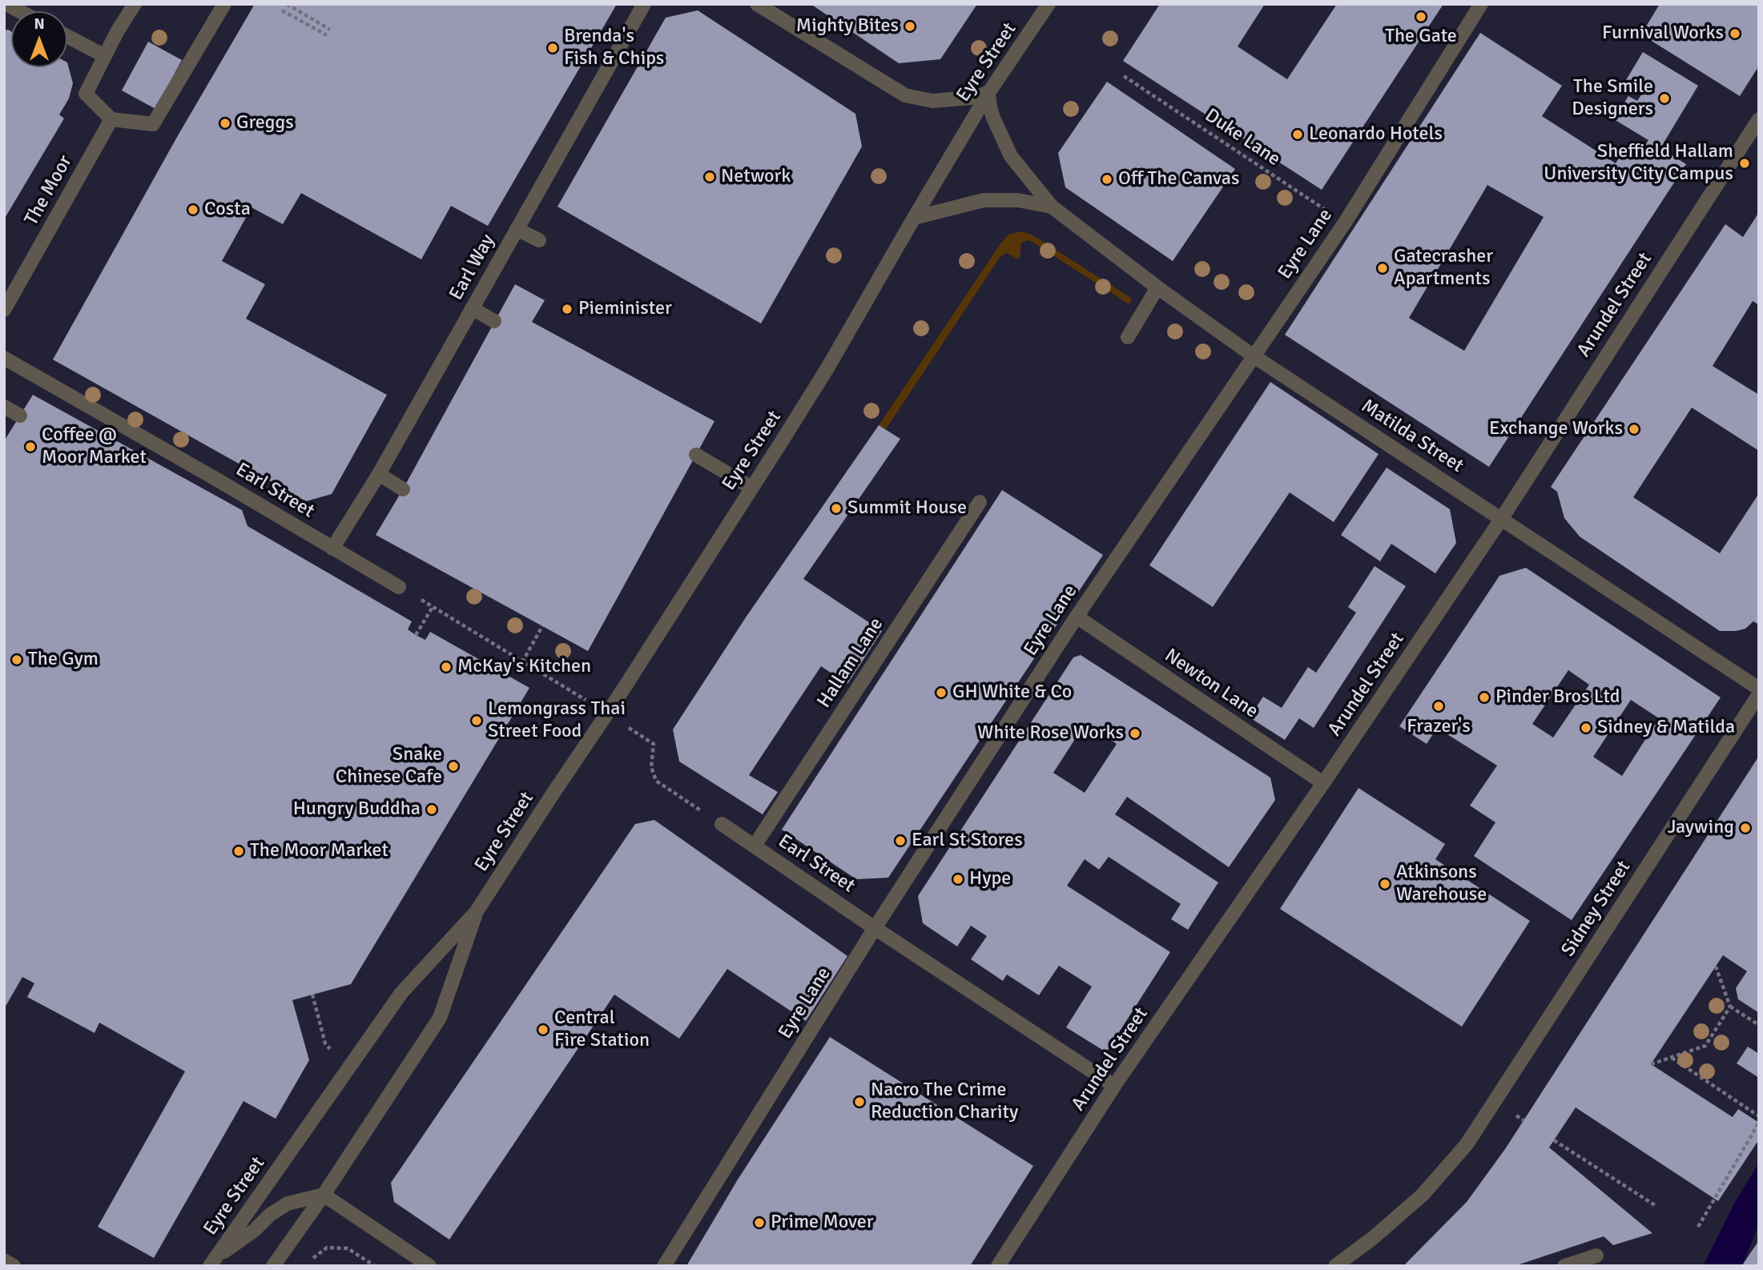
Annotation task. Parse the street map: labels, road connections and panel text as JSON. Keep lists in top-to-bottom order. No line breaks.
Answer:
{"streets":{"street":["Eyre Street","The Moor","Eyre Lane","Earl Way","Arundel Street","Matilda Street","Earl Street","Hallam Lane","Newton Lane","Sidney Street"],"path":["Duke Lane"]},"crossings":[["Eyre Street","Matilda Street"],["Duke Lane","Eyre Lane"],["Eyre Lane","Matilda Street"],["Eyre Lane","Earl Street"],["Eyre Lane","Newton Lane"],["Earl Way","Earl Street"],["Arundel Street","Matilda Street"],["Arundel Street","Earl Street"],["Arundel Street","Newton Lane"],["Earl Street","Hallam Lane"]],"places":["The Gate","Mighty Bites","Furnival Works","Brenda's Fish & Chips","The Smile Designers","Greggs","Leonardo Hotels","Sheffield Hallam University City Campus","Network","Off The Canvas","Costa","Gatecrasher Apartments","Pieminister","Exchange Works","Coffee @ Moor Market","Summit House","The Gym","McKay's Kitchen","GH White & Co","Pinder Bros Ltd","Frazer's","Lemongrass Thai Street Food","Sidney & Matilda","White Rose Works","Snake Chinese Cafe","Hungry Buddha","Jaywing","Earl St Stores","The Moor Market","Hype","Atkinsons Warehouse","Central Fire Station","Nacro The Crime Reduction Charity","Prime Mover"],"north":"top"}
